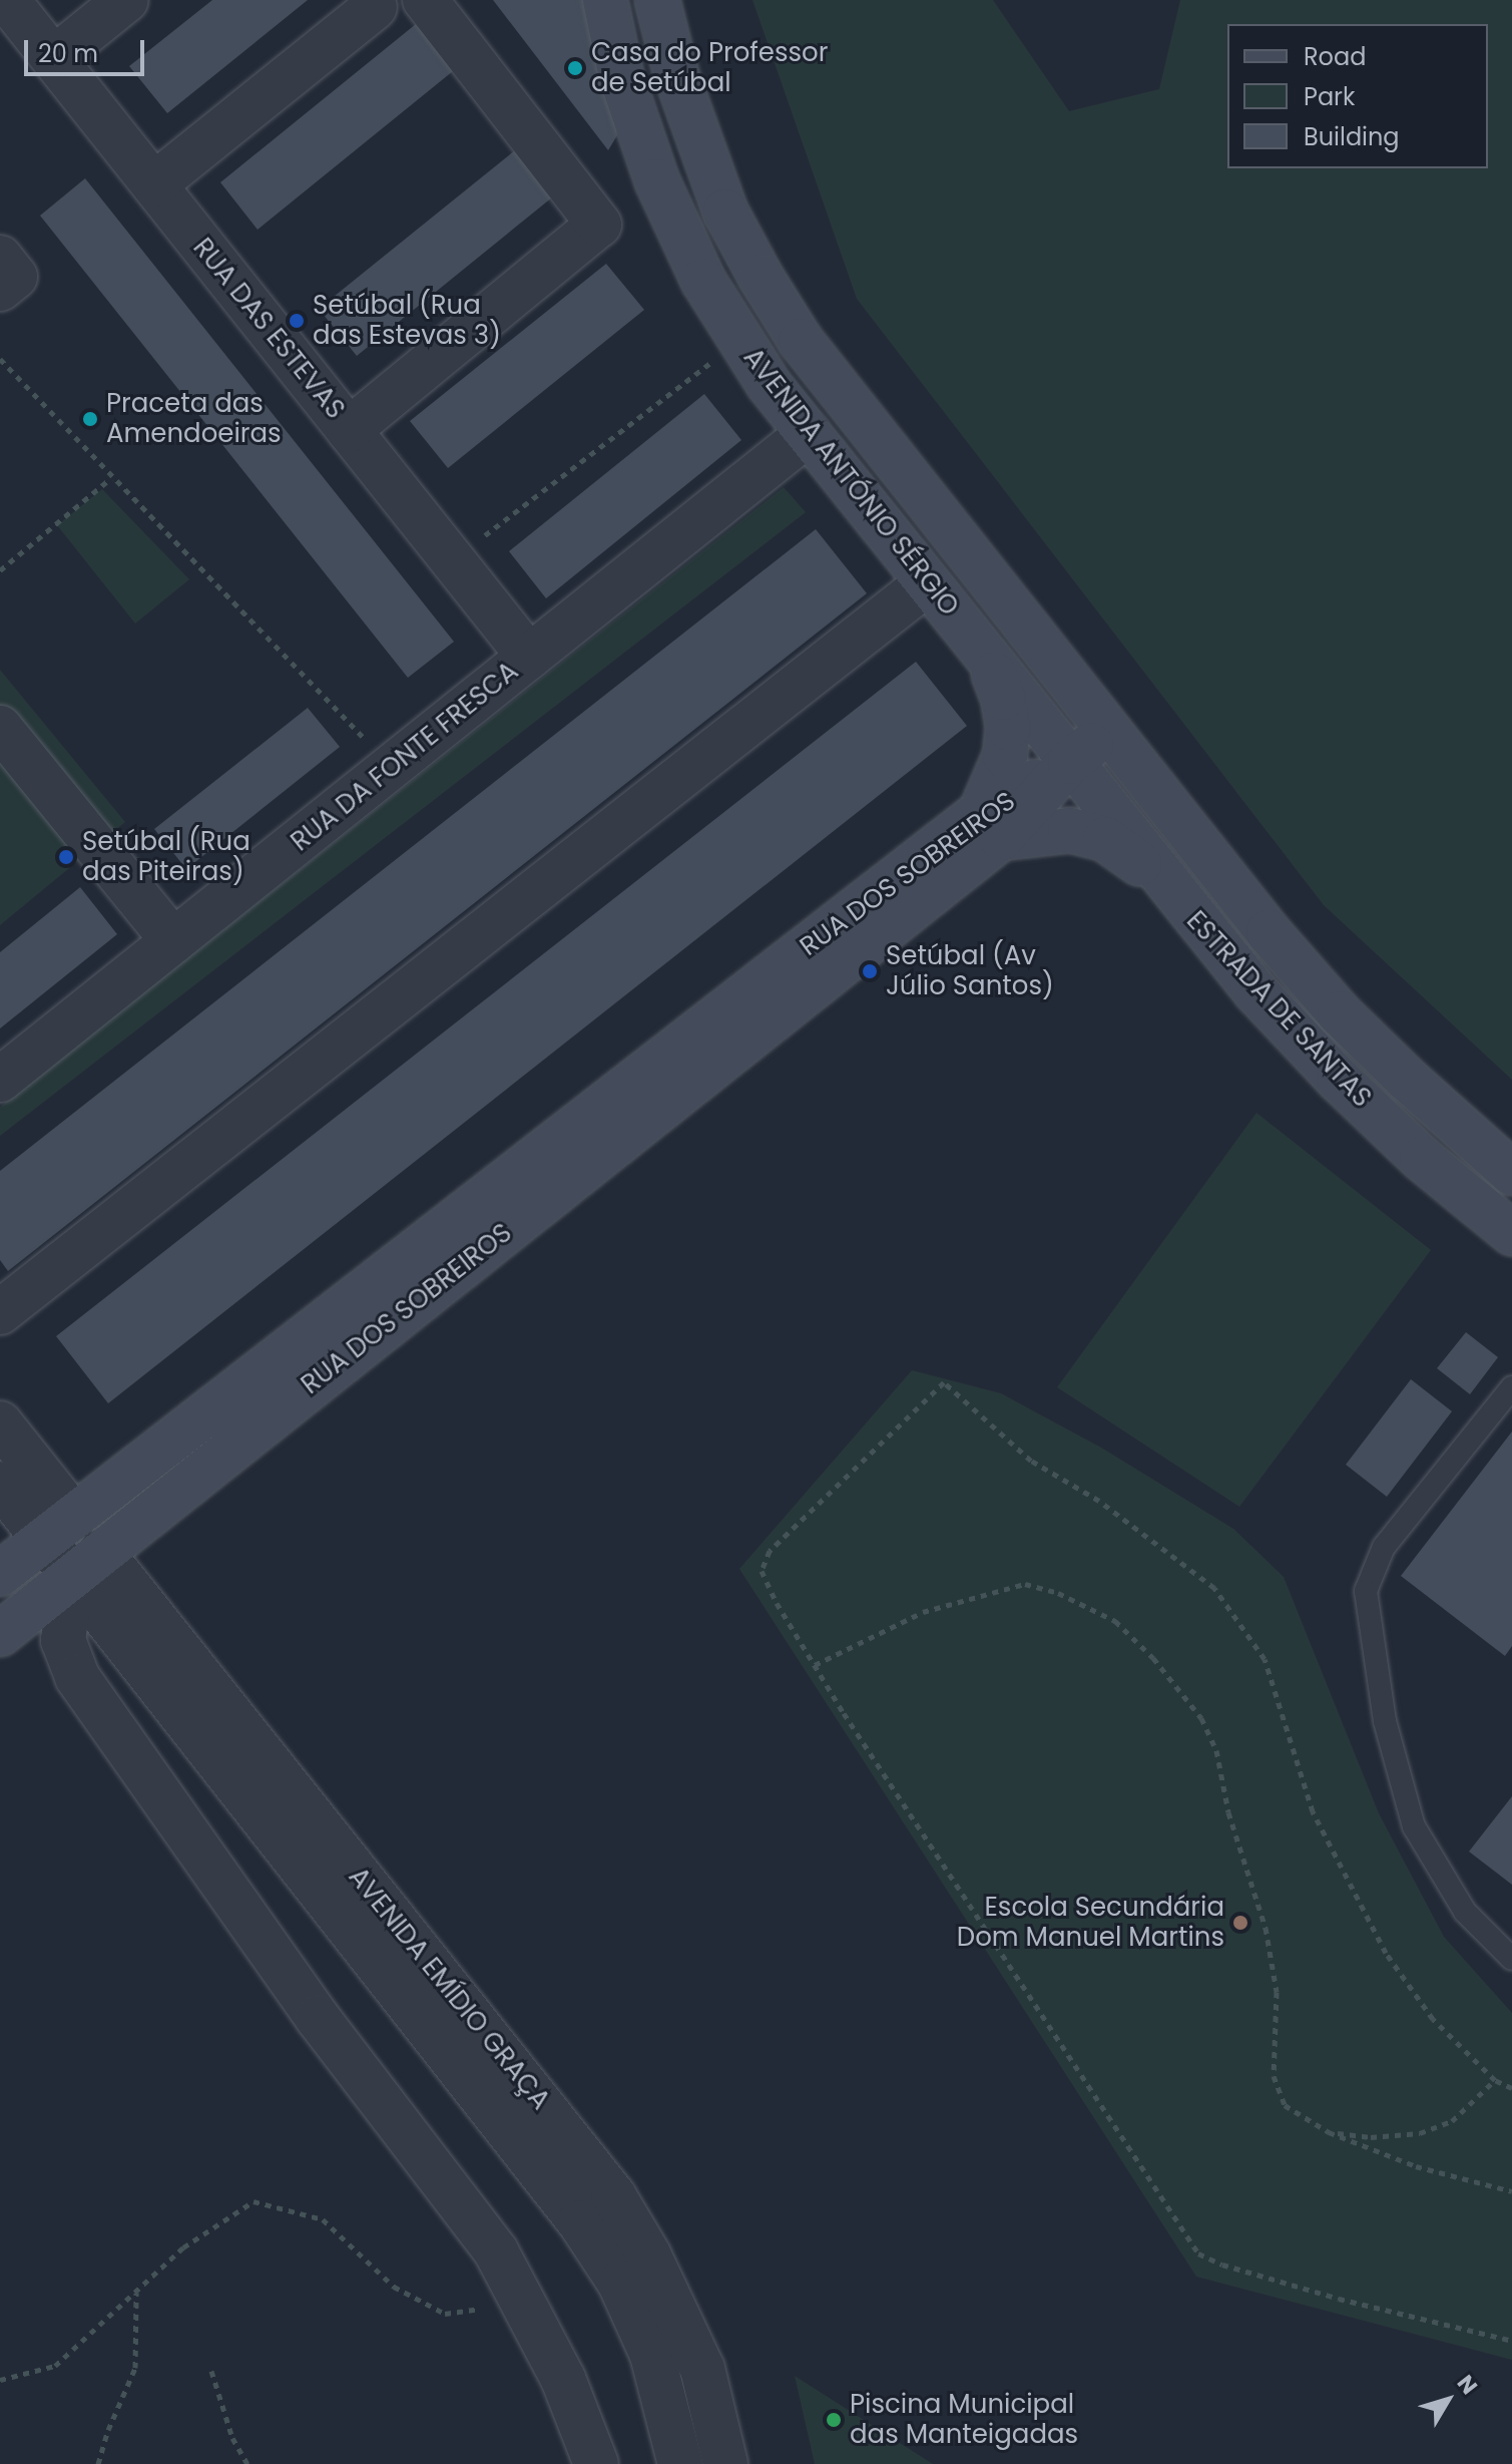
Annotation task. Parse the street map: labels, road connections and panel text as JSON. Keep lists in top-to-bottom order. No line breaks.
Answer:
{"streets":{"main road":["AVENIDA ANTÓNIO SÉRGIO","RUA DOS SOBREIROS","ESTRADA DE SANTAS"],"street":["RUA DAS ESTEVAS","RUA DA FONTE FRESCA","AVENIDA EMÍDIO GRAÇA"]},"crossings":[["RUA DAS ESTEVAS","RUA DA FONTE FRESCA"],["AVENIDA ANTÓNIO SÉRGIO","RUA DA FONTE FRESCA"],["AVENIDA ANTÓNIO SÉRGIO","RUA DOS SOBREIROS"],["AVENIDA ANTÓNIO SÉRGIO","ESTRADA DE SANTAS"],["RUA DOS SOBREIROS","ESTRADA DE SANTAS"],["RUA DOS SOBREIROS","AVENIDA EMÍDIO GRAÇA"]],"places":["Casa do Professor de Setúbal","Setúbal (Rua das Estevas 3)","Praceta das Amendoeiras","Setúbal (Rua das Piteiras)","Setúbal (Av Júlio Santos)","Escola Secundária Dom Manuel Martins","Piscina Municipal das Manteigadas"],"legend":["Road","Park","Building"],"scale_bar":"20 m","north":"top right"}
